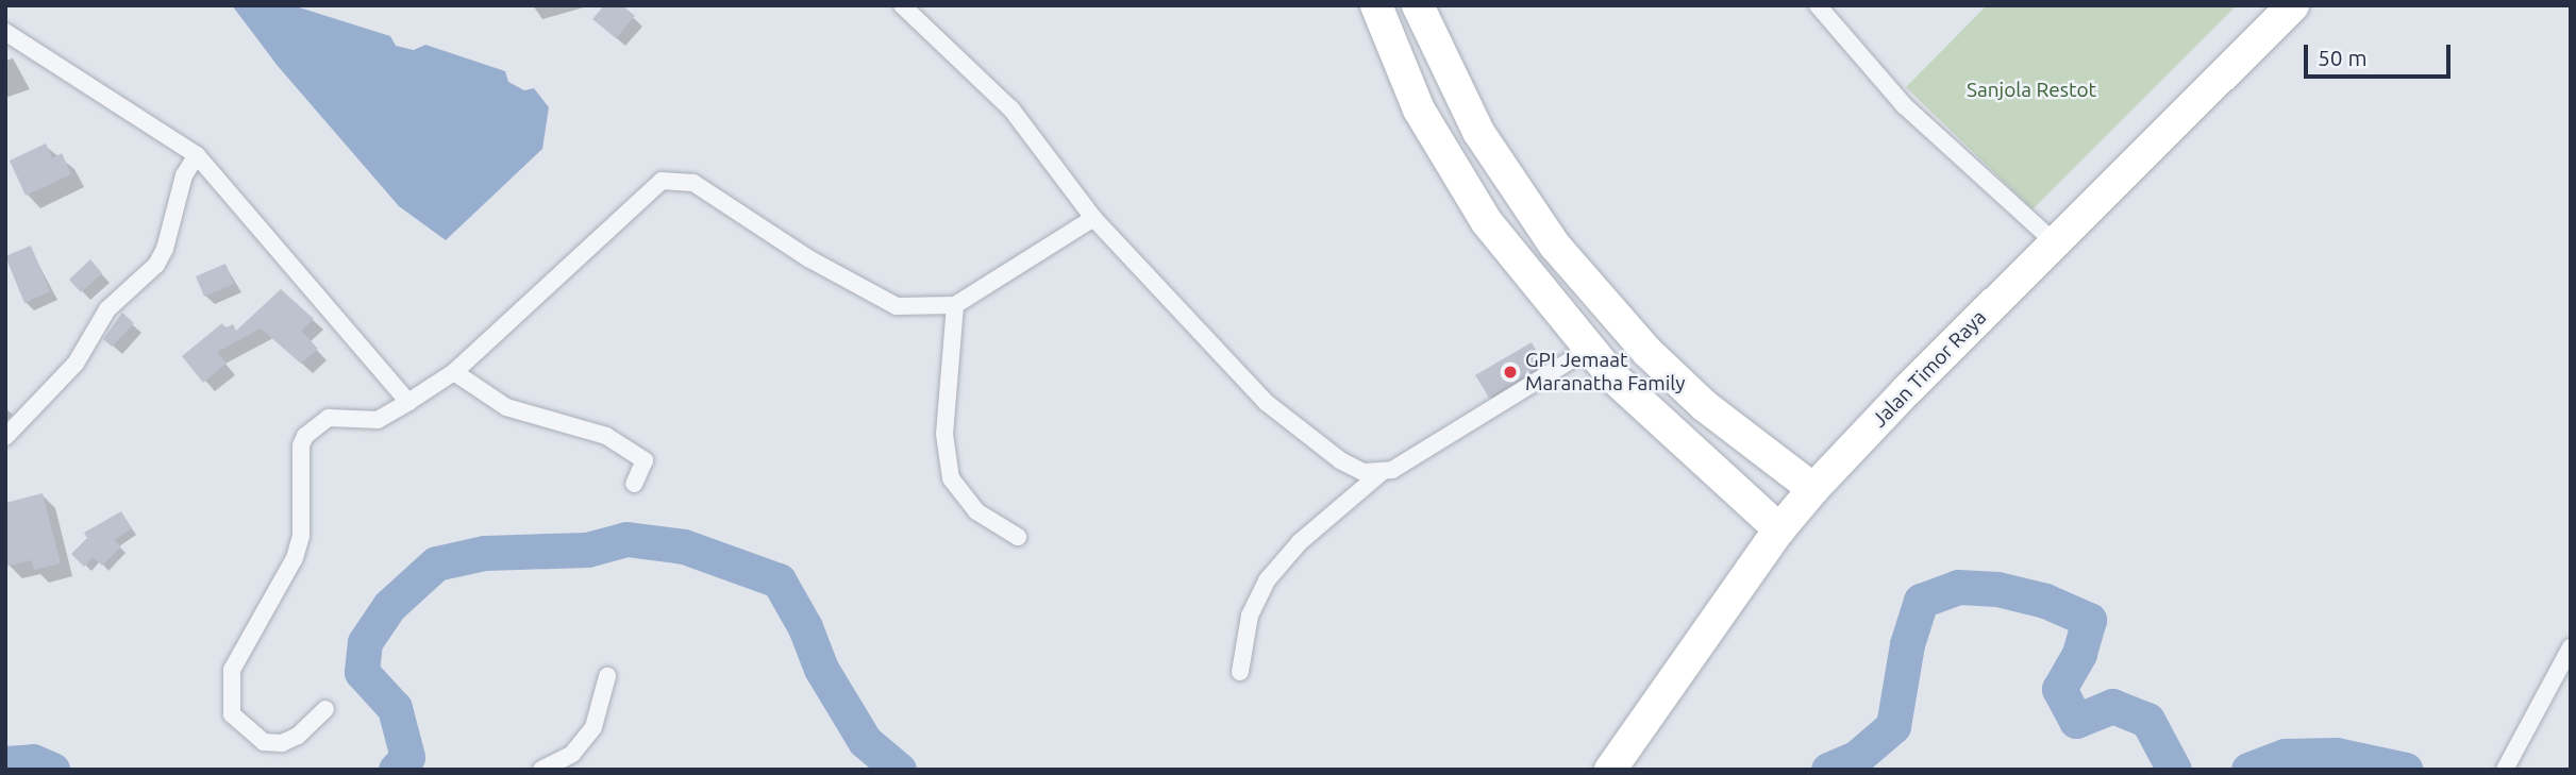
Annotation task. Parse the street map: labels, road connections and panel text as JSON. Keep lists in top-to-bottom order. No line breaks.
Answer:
{"streets":{"highway":["Jalan Timor Raya"]},"parks":["Sanjola Restot"],"places":["GPI Jemaat Maranatha Family"],"scale_bar":"50 m"}
